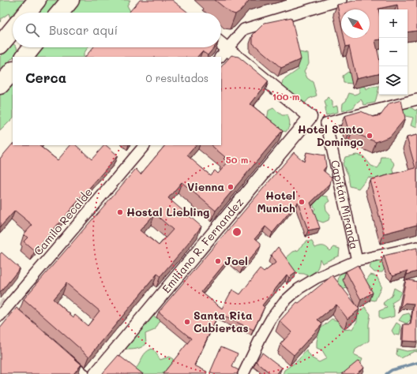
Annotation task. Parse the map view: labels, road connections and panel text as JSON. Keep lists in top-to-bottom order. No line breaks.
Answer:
{"streets":{"street":["Capitán Miranda","Camilo Recalde","Emiliano R. Fernandez"]},"places":["Hotel Santo Domingo","Vienna","Hotel Munich","Hostal Liebling","Joel","Santa Rita Cubiertas"],"north":"bottom right","page":{"map_buttons":["+","−"],"search":"Buscar aquí","heading":["Cerca","0 resultados"]},"rings":["100 m","50 m"]}
